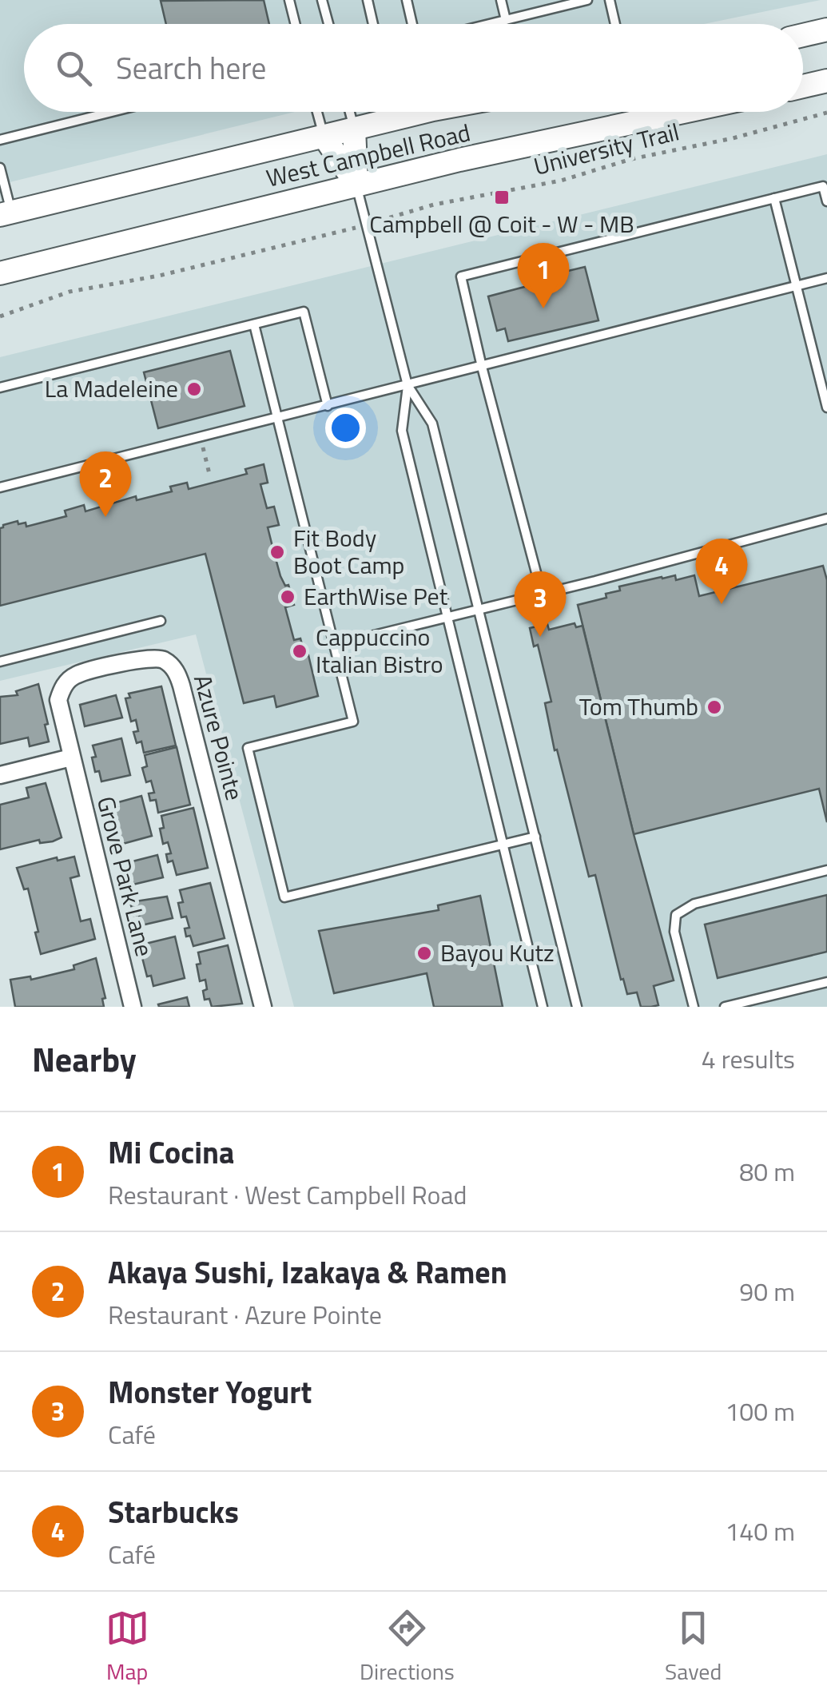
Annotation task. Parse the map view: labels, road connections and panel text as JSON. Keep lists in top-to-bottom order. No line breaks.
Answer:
{"streets":{"main road":["West Campbell Road"],"street":["Azure Pointe","Grove Park Lane"],"path":["University Trail"]},"crossings":[["Azure Pointe","Grove Park Lane"]],"places":{"transit":["Campbell @ Coit - W - MB"],"other":["La Madeleine","Fit Body Boot Camp","EarthWise Pet","Cappuccino Italian Bistro","Tom Thumb","Bayou Kutz"]},"page":{"search":"Search here","pins":["1","2","4","3"],"heading":["Nearby","4 results"],"list":[{"mark":"1","name":"Mi Cocina","note":"Restaurant · West Campbell Road","value":"80 m"},{"mark":"2","name":"Akaya Sushi, Izakaya & Ramen","note":"Restaurant · Azure Pointe","value":"90 m"},{"mark":"3","name":"Monster Yogurt","note":"Café","value":"100 m"},{"mark":"4","name":"Starbucks","note":"Café","value":"140 m"}],"nav":["Map","Directions","Saved"]}}
